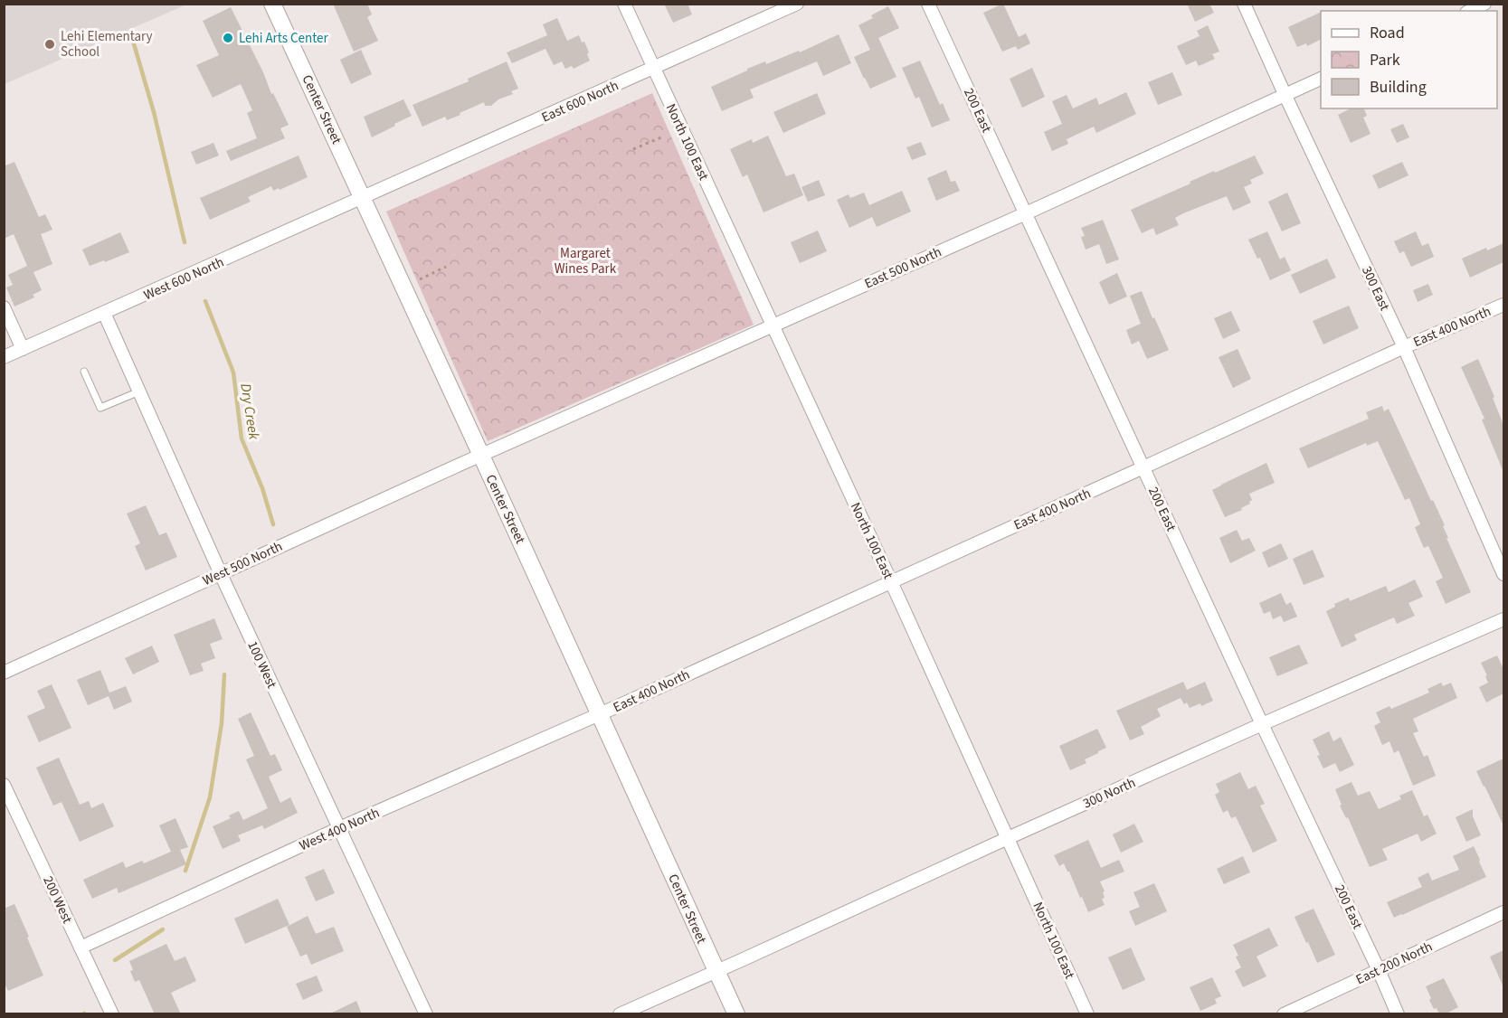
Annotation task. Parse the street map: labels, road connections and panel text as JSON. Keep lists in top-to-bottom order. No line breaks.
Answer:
{"streets":{"street":["East 600 North","Center Street","200 East","North 100 East","East 500 North","West 600 North","300 East","East 400 North","West 500 North","100 West","300 North","West 400 North","200 West","East 200 North"]},"crossings":[["East 600 North","Center Street"],["East 600 North","North 100 East"],["East 600 North","West 600 North"],["Center Street","East 500 North"],["Center Street","West 600 North"],["Center Street","East 400 North"],["Center Street","West 500 North"],["Center Street","300 North"],["Center Street","West 400 North"],["200 East","East 500 North"],["200 East","East 400 North"],["200 East","300 North"],["200 East","East 200 North"],["North 100 East","East 500 North"],["North 100 East","East 400 North"],["North 100 East","300 North"],["East 500 North","300 East"],["East 500 North","West 500 North"],["West 600 North","100 West"],["300 East","East 400 North"],["East 400 North","West 400 North"],["West 500 North","100 West"],["100 West","West 400 North"],["West 400 North","200 West"]],"water":["Dry Creek"],"parks":["Margaret Wines Park"],"places":["Lehi Arts Center","Lehi Elementary School"],"legend":["Road","Park","Building"]}
